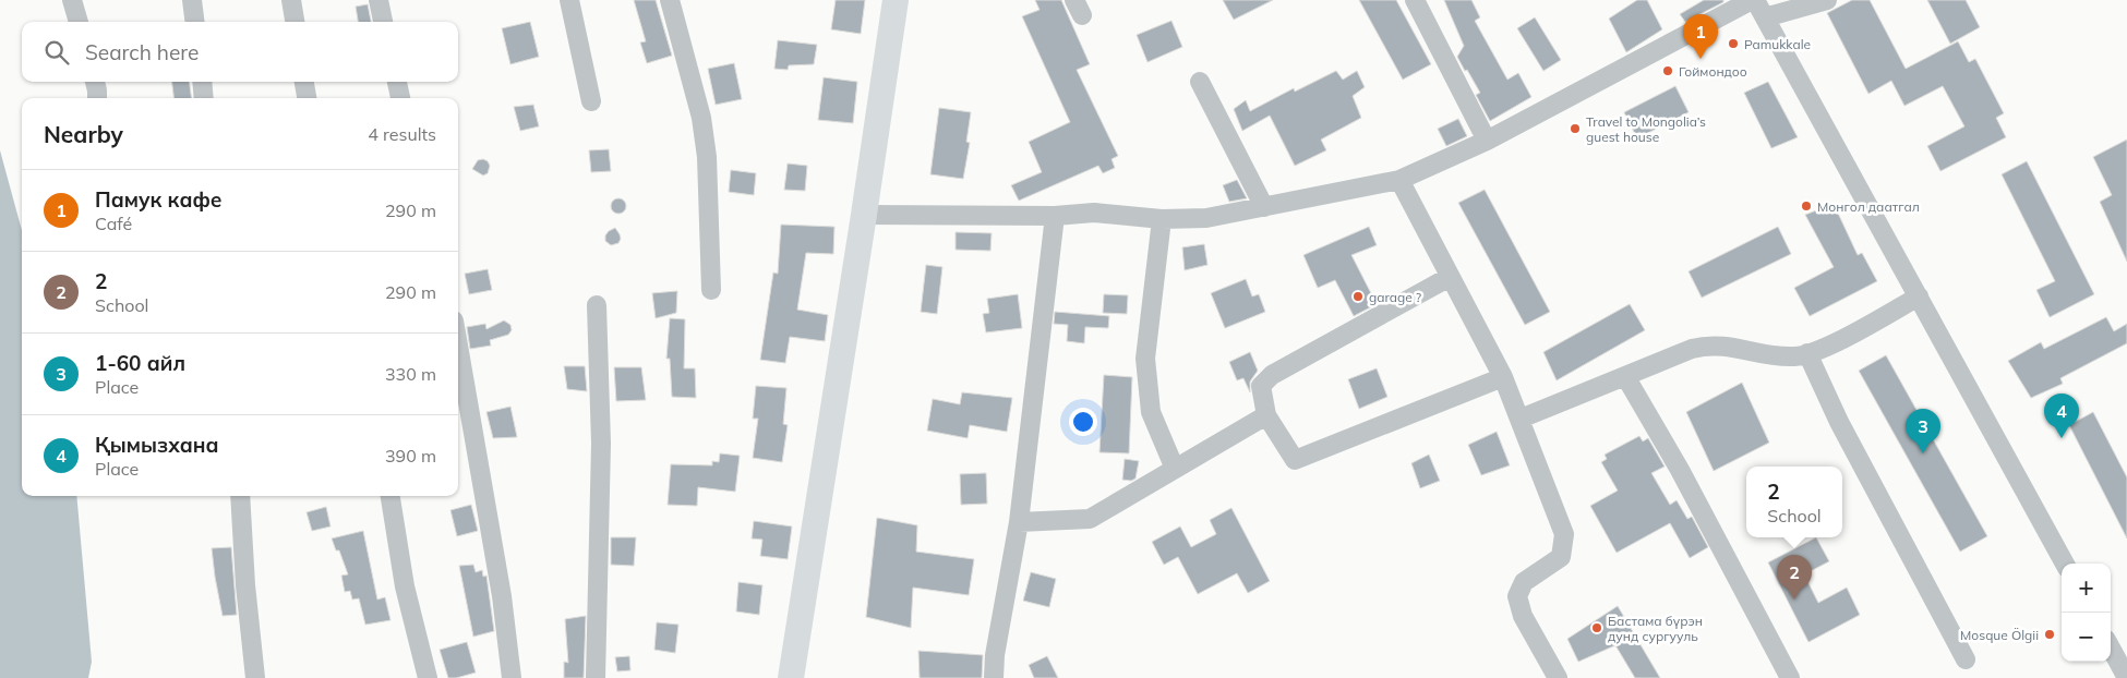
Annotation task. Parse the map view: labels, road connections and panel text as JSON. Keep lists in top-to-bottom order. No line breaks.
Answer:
{"places":["Pamukkale","Гоймондоо","Travel to Mongolia’s guest house","Монгол даатгал","garage ?","Бастама бүрэн дунд сургууль","Mosque Ölgii"],"page":{"pins":["1","4","3","2"],"search":"Search here","heading":["Nearby","4 results"],"list":[{"mark":"1","name":"Памук кафе","note":"Café","value":"290 m"},{"mark":"2","name":"2","note":"School","value":"290 m"},{"mark":"3","name":"1-60 айл","note":"Place","value":"330 m"},{"mark":"4","name":"Қымызхана","note":"Place","value":"390 m"}],"popup":["2","School"],"map_buttons":["+","−"]}}
